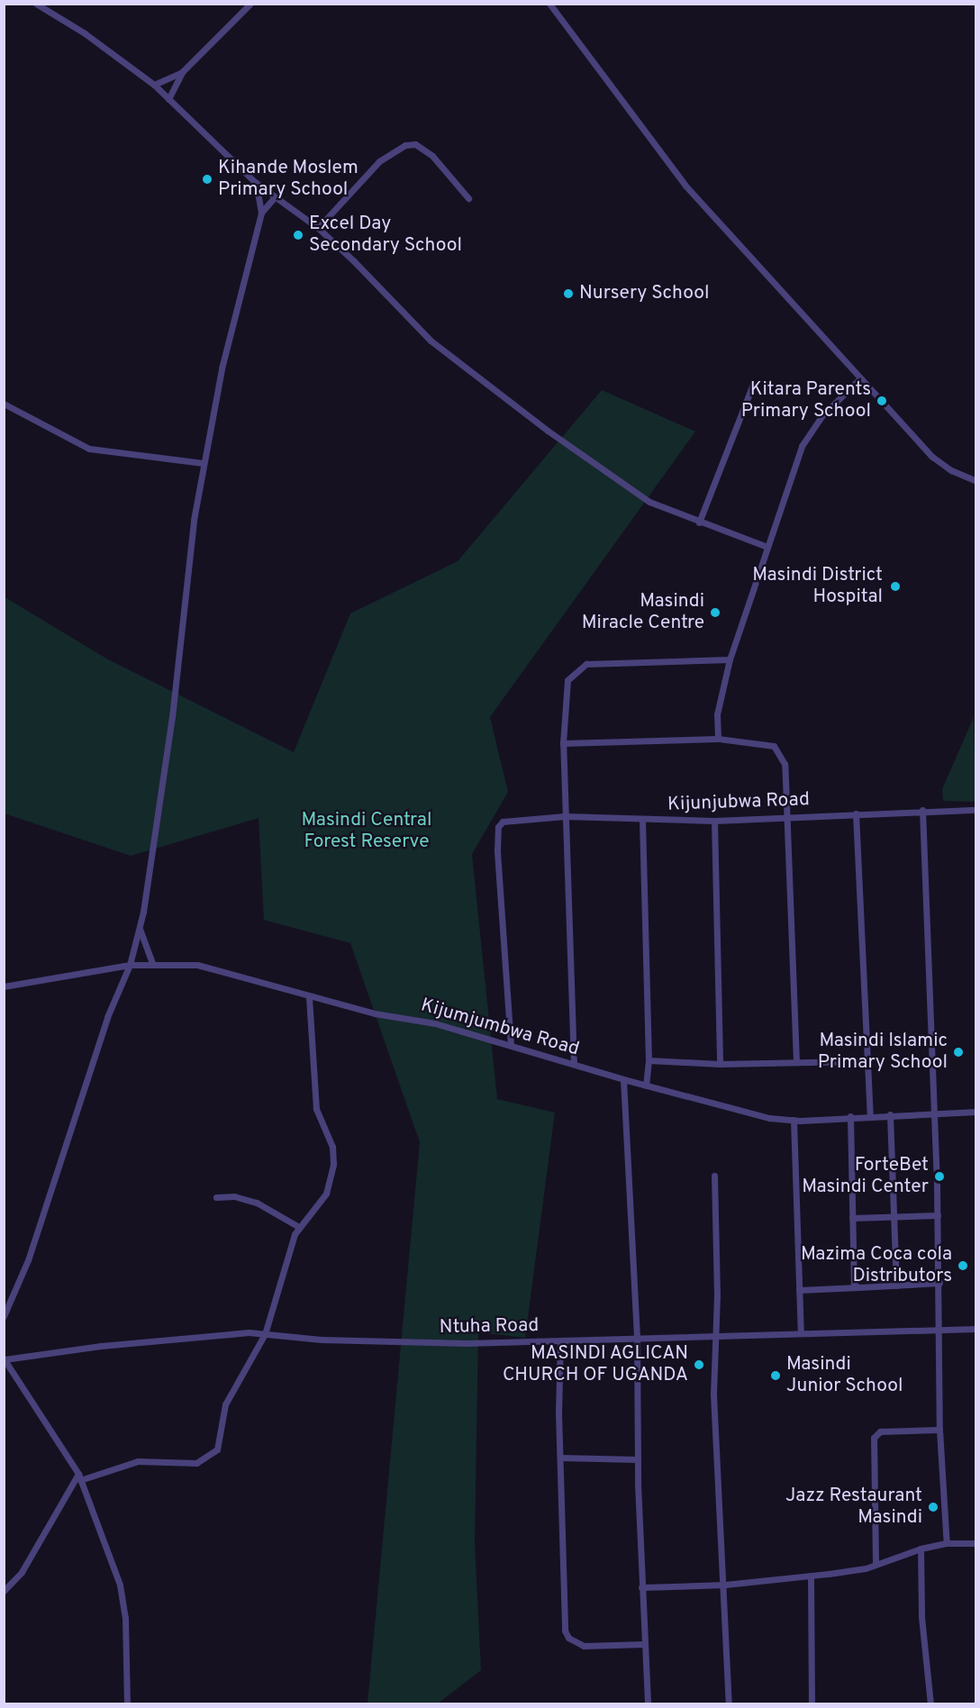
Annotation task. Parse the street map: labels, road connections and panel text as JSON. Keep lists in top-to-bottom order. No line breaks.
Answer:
{"streets":{"street":["Kijunjubwa Road","Kijumjumbwa Road","Ntuha Road"]},"crossings":[["Kijunjubwa Road","Kijumjumbwa Road"]],"parks":["Masindi Central Forest Reserve"],"places":["Kihande Moslem Primary School","Excel Day Secondary School","Nursery School","Kitara Parents Primary School","Masindi District Hospital","Masindi Miracle Centre","Masindi Islamic Primary School","ForteBet Masindi Center","Mazima Coca cola Distributors","MASINDI AGLICAN CHURCH OF UGANDA","Masindi Junior School","Jazz Restaurant Masindi"]}
